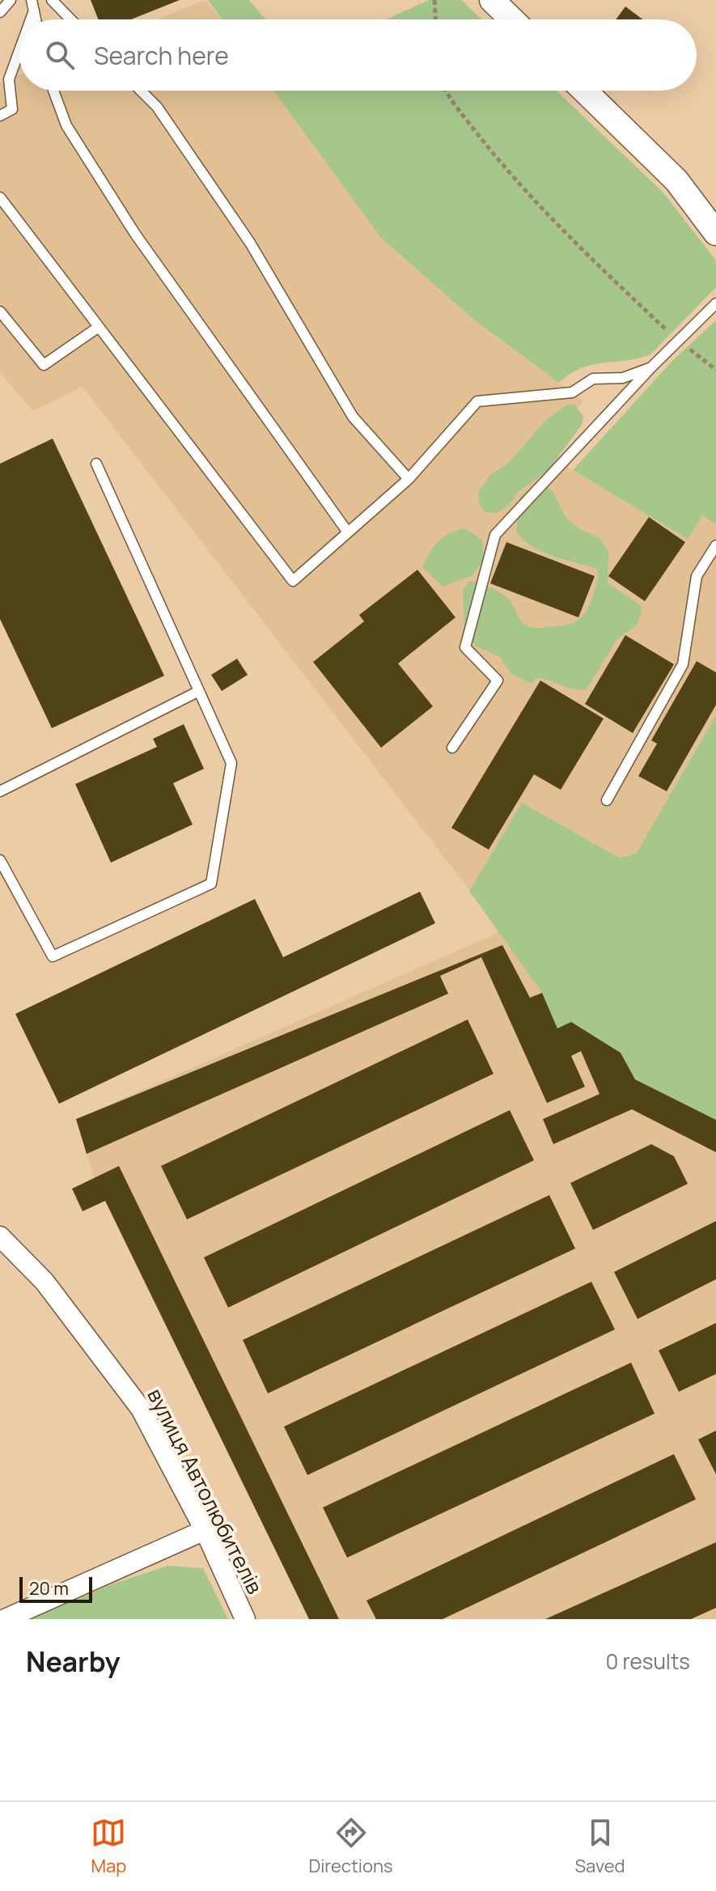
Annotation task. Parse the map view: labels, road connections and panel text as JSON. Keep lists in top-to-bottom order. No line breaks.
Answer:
{"streets":{"street":["вулиця Автолюбителів"]},"scale_bar":"20 m","page":{"search":"Search here","scale":"20 m","heading":["Nearby","0 results"],"nav":["Map","Directions","Saved"]}}
